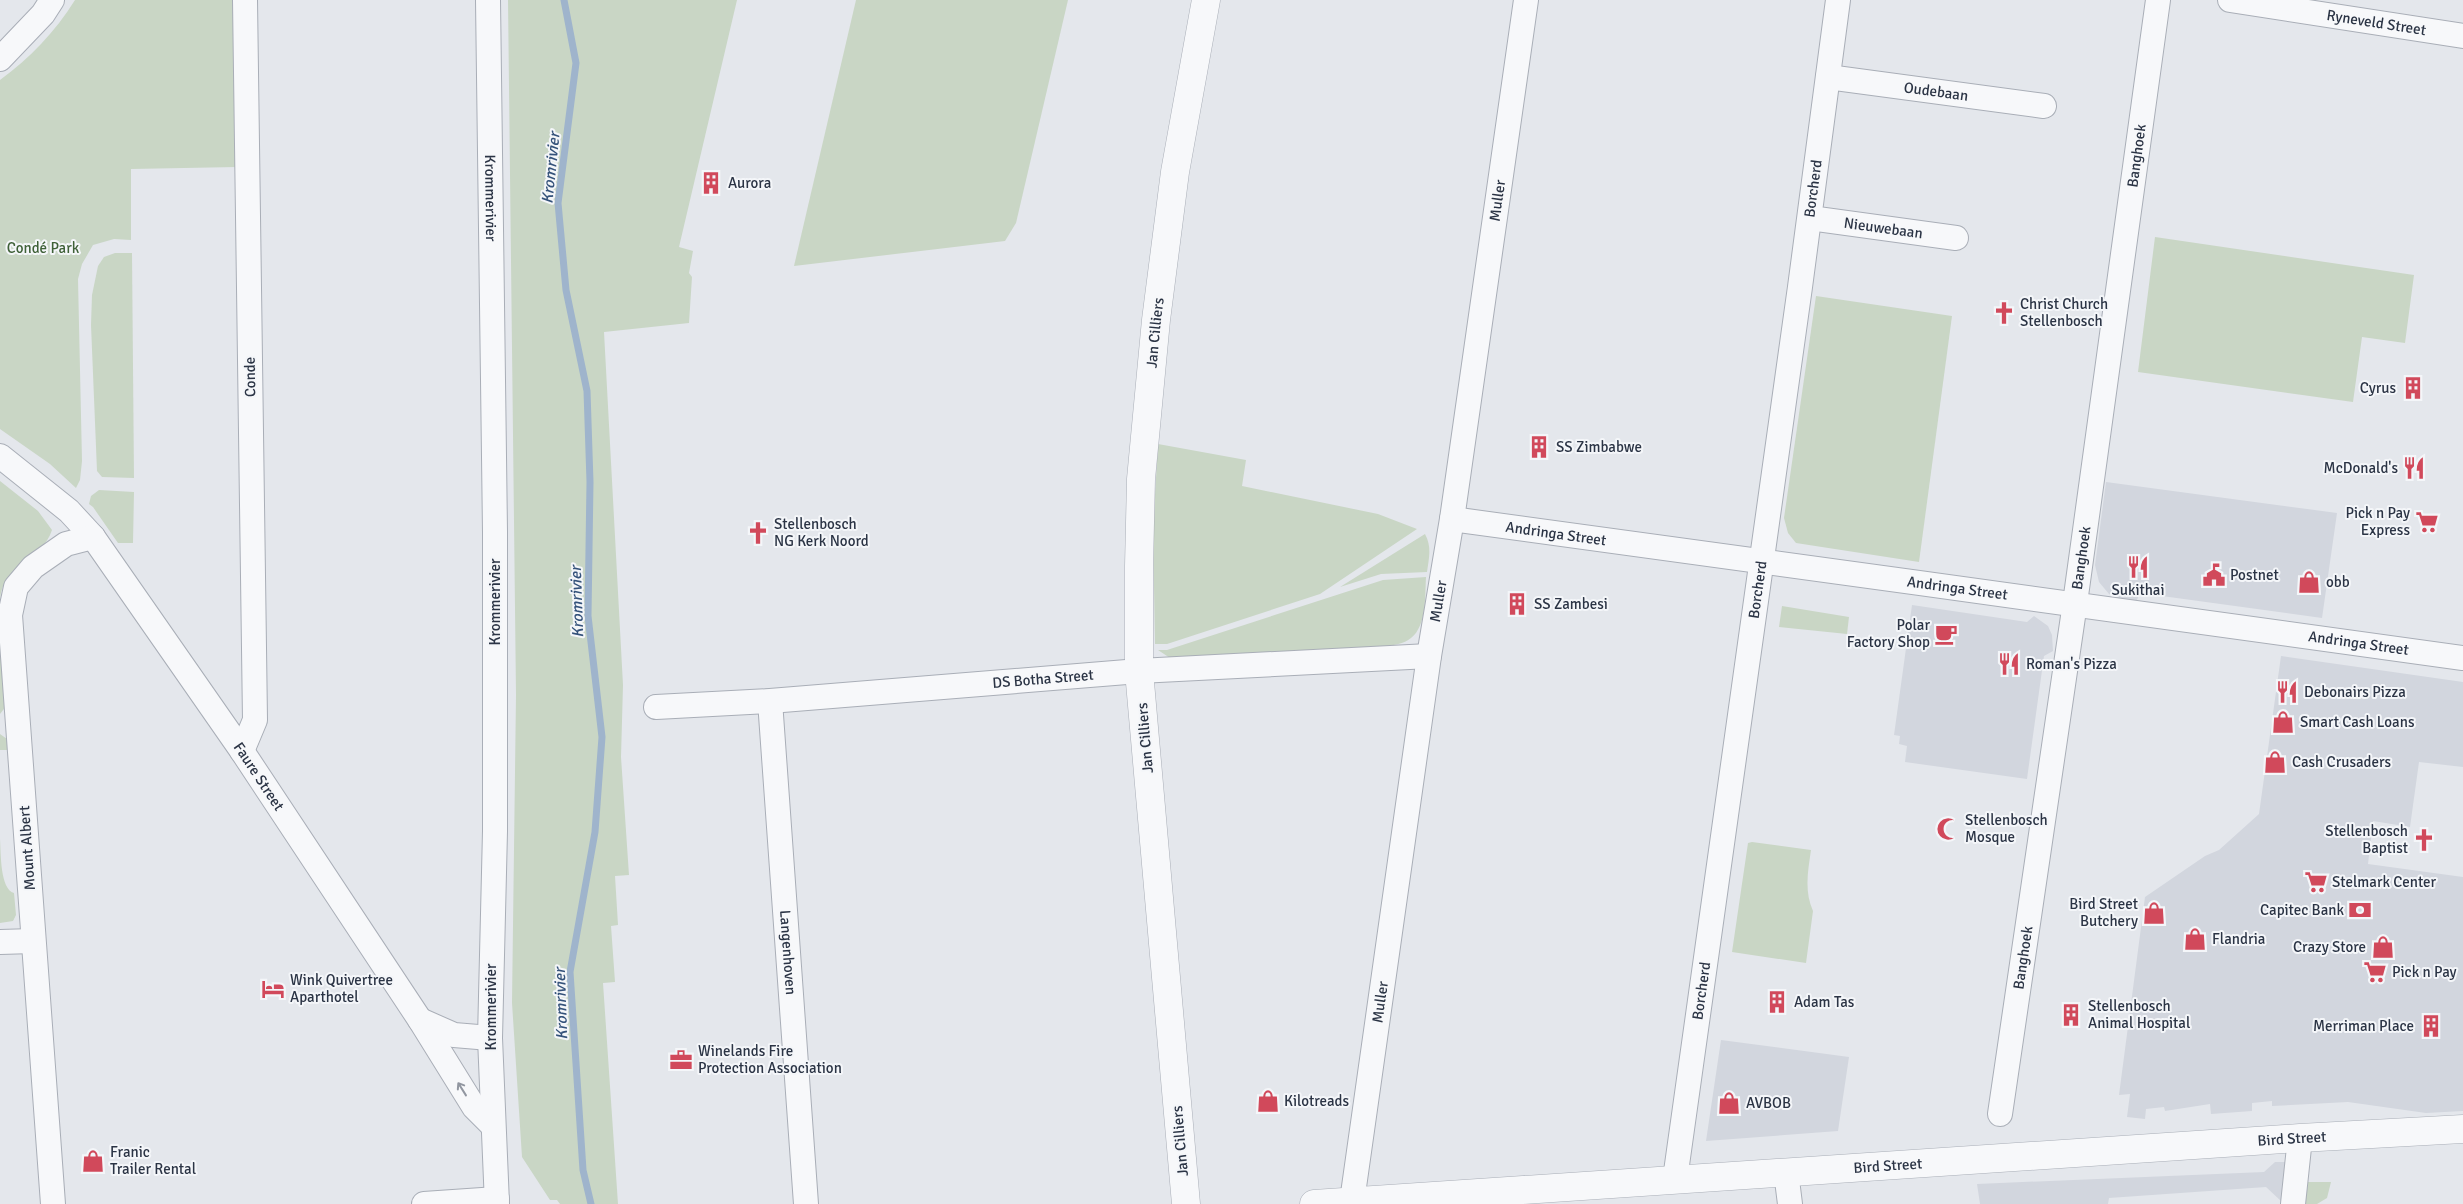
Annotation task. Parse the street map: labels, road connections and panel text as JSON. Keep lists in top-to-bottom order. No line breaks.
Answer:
{"streets":{"street":["Ryneveld Street","Oudebaan","Banghoek","Borcherd","Krommerivier","Muller","Nieuwebaan","Jan Cilliers","Conde","Andringa Street","DS Botha Street","Faure Street","Mount Albert","Langenhoven","Bird Street"]},"crossings":[["Oudebaan","Borcherd"],["Banghoek","Andringa Street"],["Borcherd","Nieuwebaan"],["Borcherd","Andringa Street"],["Borcherd","Bird Street"],["Krommerivier","Faure Street"],["Muller","Andringa Street"],["Muller","DS Botha Street"],["Muller","Bird Street"],["Jan Cilliers","DS Botha Street"],["Conde","Faure Street"],["DS Botha Street","Langenhoven"],["Faure Street","Mount Albert"]],"water":["Kromrivier"],"parks":["Condé Park"],"places":{"building":["Aurora","Cyrus","SS Zimbabwe","SS Zambesi","Adam Tas","Stellenbosch Animal Hospital","Merriman Place"],"church":["Christ Church Stellenbosch","Stellenbosch NG Kerk Noord","Stellenbosch Baptist"],"restaurant":["McDonald's","Sukithai","Roman's Pizza","Debonairs Pizza"],"supermarket":["Pick n Pay Express","Stelmark Center","Pick n Pay"],"public building":["Postnet"],"shop":["obb","Smart Cash Loans","Cash Crusaders","Bird Street Butchery","Flandria","Crazy Store","Kilotreads","AVBOB","Franic Trailer Rental"],"cafe":["Polar Factory Shop"],"mosque":["Stellenbosch Mosque"],"bank":["Capitec Bank"],"hotel":["Wink Quivertree Aparthotel"],"office":["Winelands Fire Protection Association"]}}
